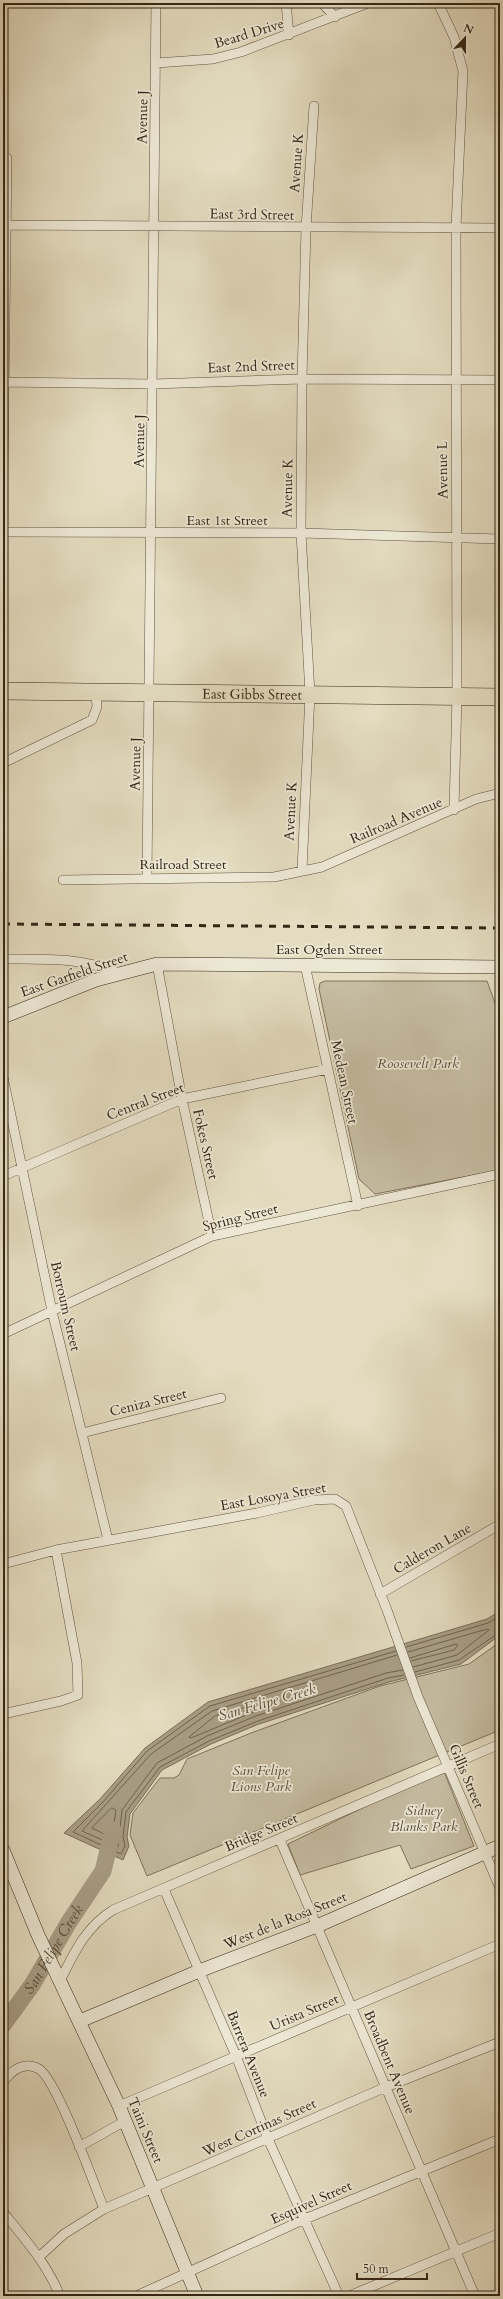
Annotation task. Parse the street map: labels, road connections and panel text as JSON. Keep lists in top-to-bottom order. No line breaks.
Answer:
{"streets":{"highway":["East Gibbs Street"],"street":["Beard Drive","Avenue J","Avenue K","East 3rd Street","East 2nd Street","Avenue L","East 1st Street","Railroad Avenue","Railroad Street","East Ogden Street","East Garfield Street","Medean Street","Central Street","Fokes Street","Spring Street","Borroum Street","Ceniza Street","East Losoya Street","Calderon Lane","Gillis Street","Bridge Street","West de la Rosa Street","Urista Street","Barrera Avenue","Broadbent Avenue","West Cortinas Street","Taini Street","Esquivel Street"]},"crossings":[["Beard Drive","Avenue J"],["Avenue J","East 3rd Street"],["Avenue J","East 2nd Street"],["Avenue J","East 1st Street"],["Avenue J","East Gibbs Street"],["Avenue J","Railroad Street"],["Avenue K","East 3rd Street"],["Avenue K","East 2nd Street"],["Avenue K","East 1st Street"],["Avenue K","East Gibbs Street"],["Avenue K","Railroad Avenue"],["Avenue K","Railroad Street"],["East 3rd Street","Avenue L"],["East 2nd Street","Avenue L"],["Avenue L","East 1st Street"],["Avenue L","East Gibbs Street"],["Avenue L","Railroad Avenue"],["Railroad Avenue","Railroad Street"],["East Ogden Street","East Garfield Street"],["East Ogden Street","Medean Street"],["East Ogden Street","Fokes Street"],["East Garfield Street","Fokes Street"],["Medean Street","Central Street"],["Medean Street","Spring Street"],["Central Street","Fokes Street"],["Central Street","Borroum Street"],["Fokes Street","Spring Street"],["Spring Street","Borroum Street"],["Borroum Street","Ceniza Street"],["Borroum Street","East Losoya Street"],["East Losoya Street","Calderon Lane"],["East Losoya Street","Gillis Street"],["Gillis Street","Bridge Street"],["Gillis Street","West de la Rosa Street"],["Bridge Street","Barrera Avenue"],["Bridge Street","Broadbent Avenue"],["Bridge Street","Taini Street"],["West de la Rosa Street","Barrera Avenue"],["West de la Rosa Street","Broadbent Avenue"],["West de la Rosa Street","Taini Street"],["Urista Street","Barrera Avenue"],["Urista Street","Broadbent Avenue"],["Urista Street","Taini Street"],["Barrera Avenue","West Cortinas Street"],["Barrera Avenue","Esquivel Street"],["Broadbent Avenue","West Cortinas Street"],["Broadbent Avenue","Esquivel Street"],["West Cortinas Street","Taini Street"],["Taini Street","Esquivel Street"]],"water":["San Felipe Creek"],"parks":["Roosevelt Park","San Felipe Lions Park","Sidney Blanks Park"],"scale_bar":"50 m","north":"top"}
